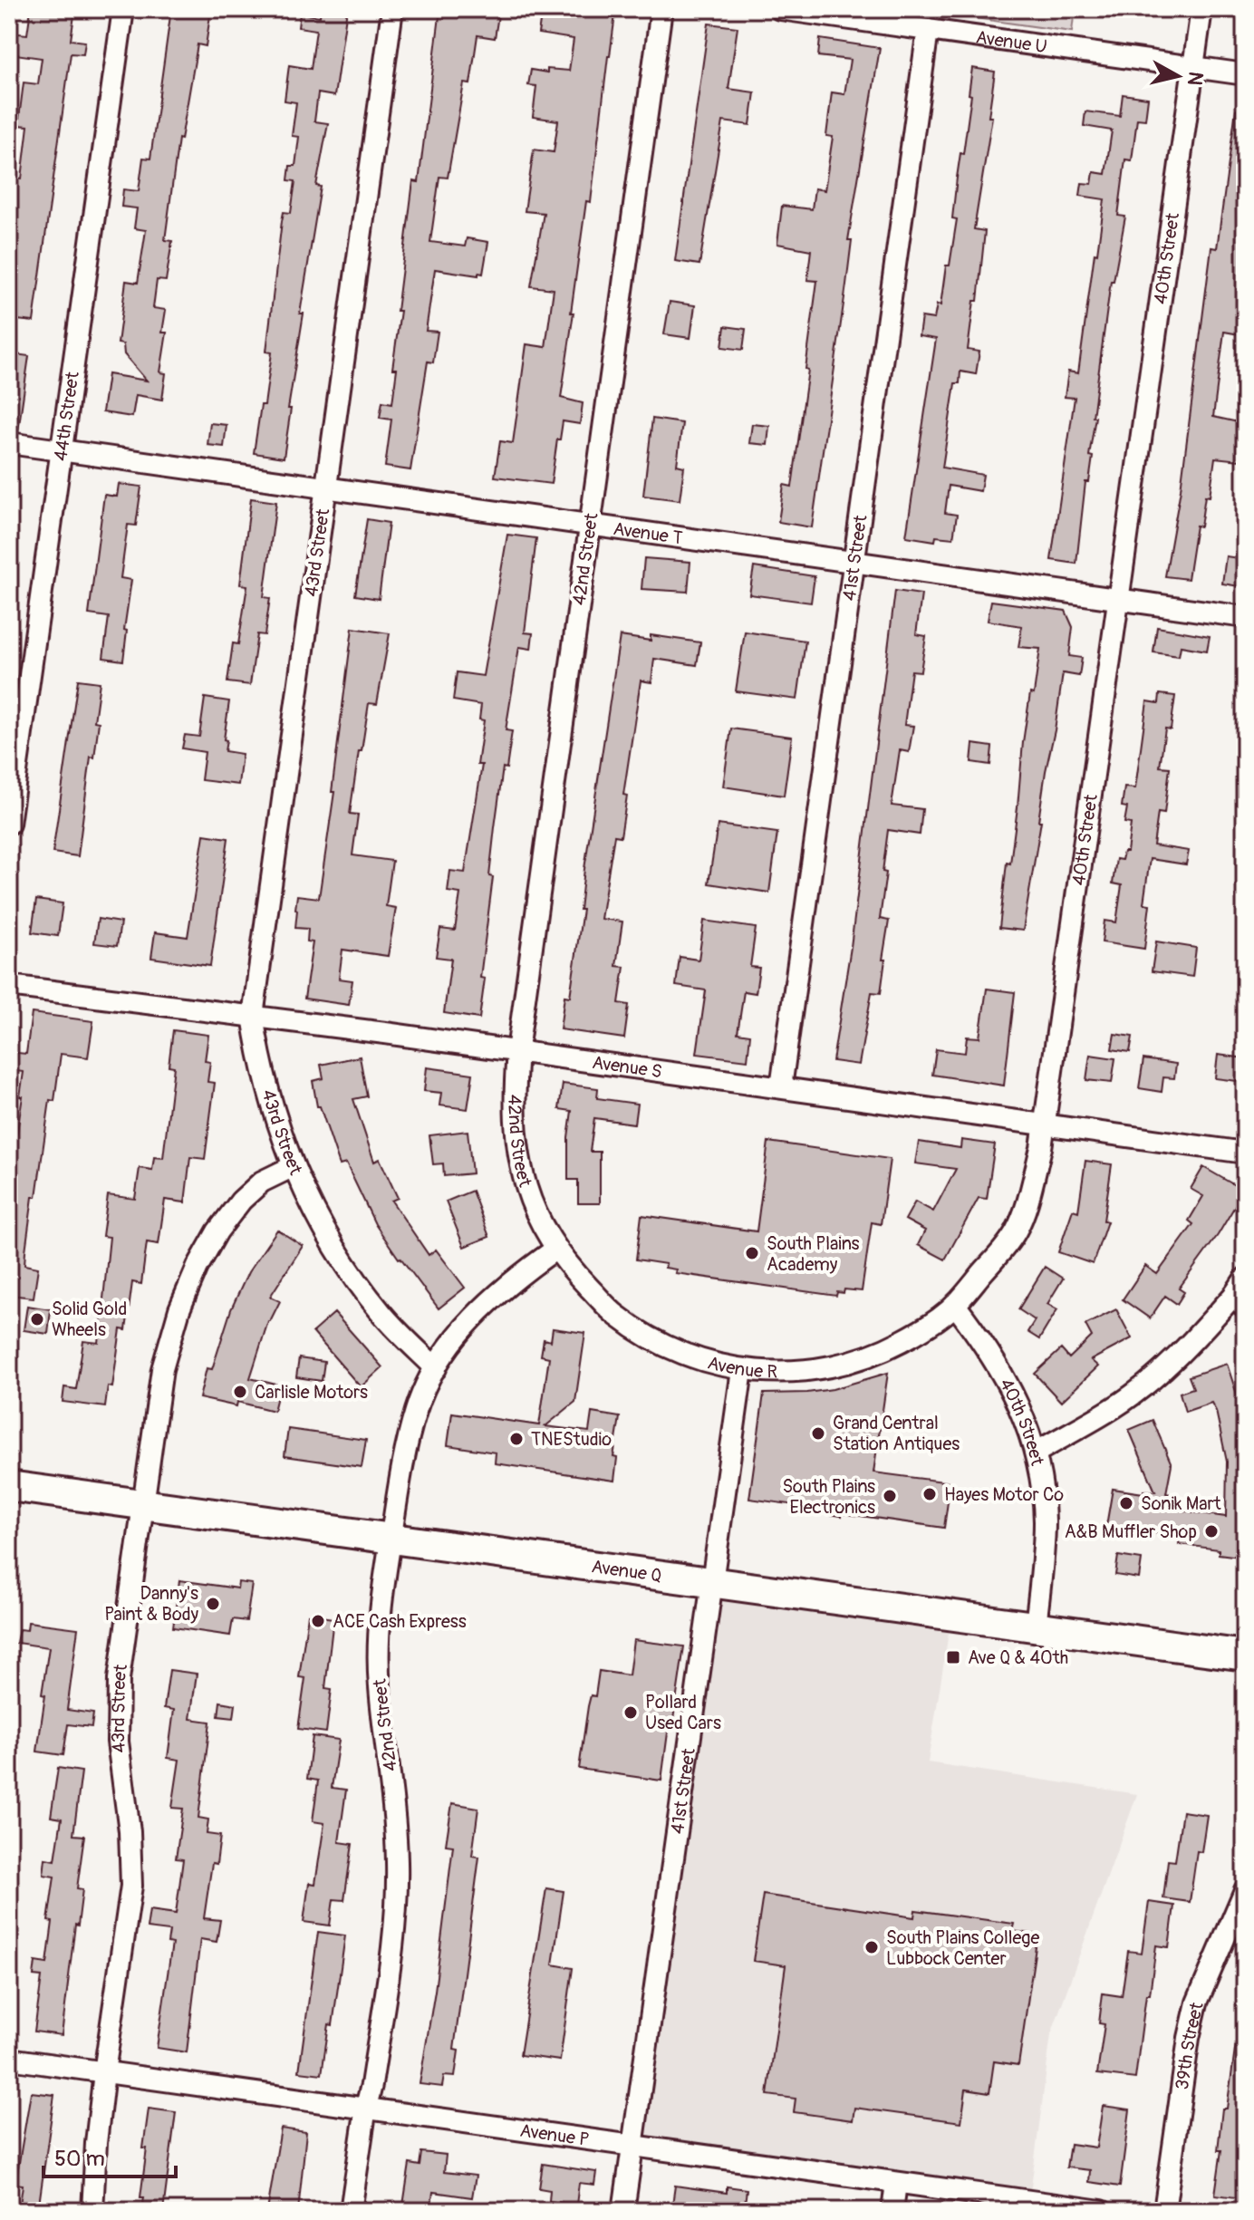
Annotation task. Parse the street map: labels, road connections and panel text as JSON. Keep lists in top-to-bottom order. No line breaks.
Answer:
{"streets":{"highway":["Avenue Q"],"street":["Avenue U","40th Street","44th Street","Avenue T","43rd Street","41st Street","42nd Street","Avenue S","Avenue R","39th Street","Avenue P"]},"crossings":[["Avenue U","40th Street"],["Avenue U","41st Street"],["40th Street","Avenue T"],["40th Street","Avenue S"],["40th Street","Avenue R"],["40th Street","Avenue Q"],["44th Street","Avenue T"],["Avenue T","43rd Street"],["Avenue T","41st Street"],["Avenue T","42nd Street"],["43rd Street","Avenue S"],["43rd Street","Avenue Q"],["43rd Street","Avenue P"],["41st Street","Avenue S"],["41st Street","Avenue R"],["41st Street","Avenue Q"],["41st Street","Avenue P"],["42nd Street","Avenue S"],["42nd Street","Avenue R"],["42nd Street","Avenue Q"],["42nd Street","Avenue P"]],"places":{"other":["South Plains Academy","Solid Gold Wheels","Carlisle Motors","Grand Central Station Antiques","TNEStudio","Hayes Motor Co","South Plains Electronics","Sonik Mart","A&B Muffler Shop","Danny's Paint & Body","ACE Cash Express","Pollard Used Cars","South Plains College Lubbock Center"],"transit":["Ave Q & 40th"]},"scale_bar":"50 m","north":"right"}
